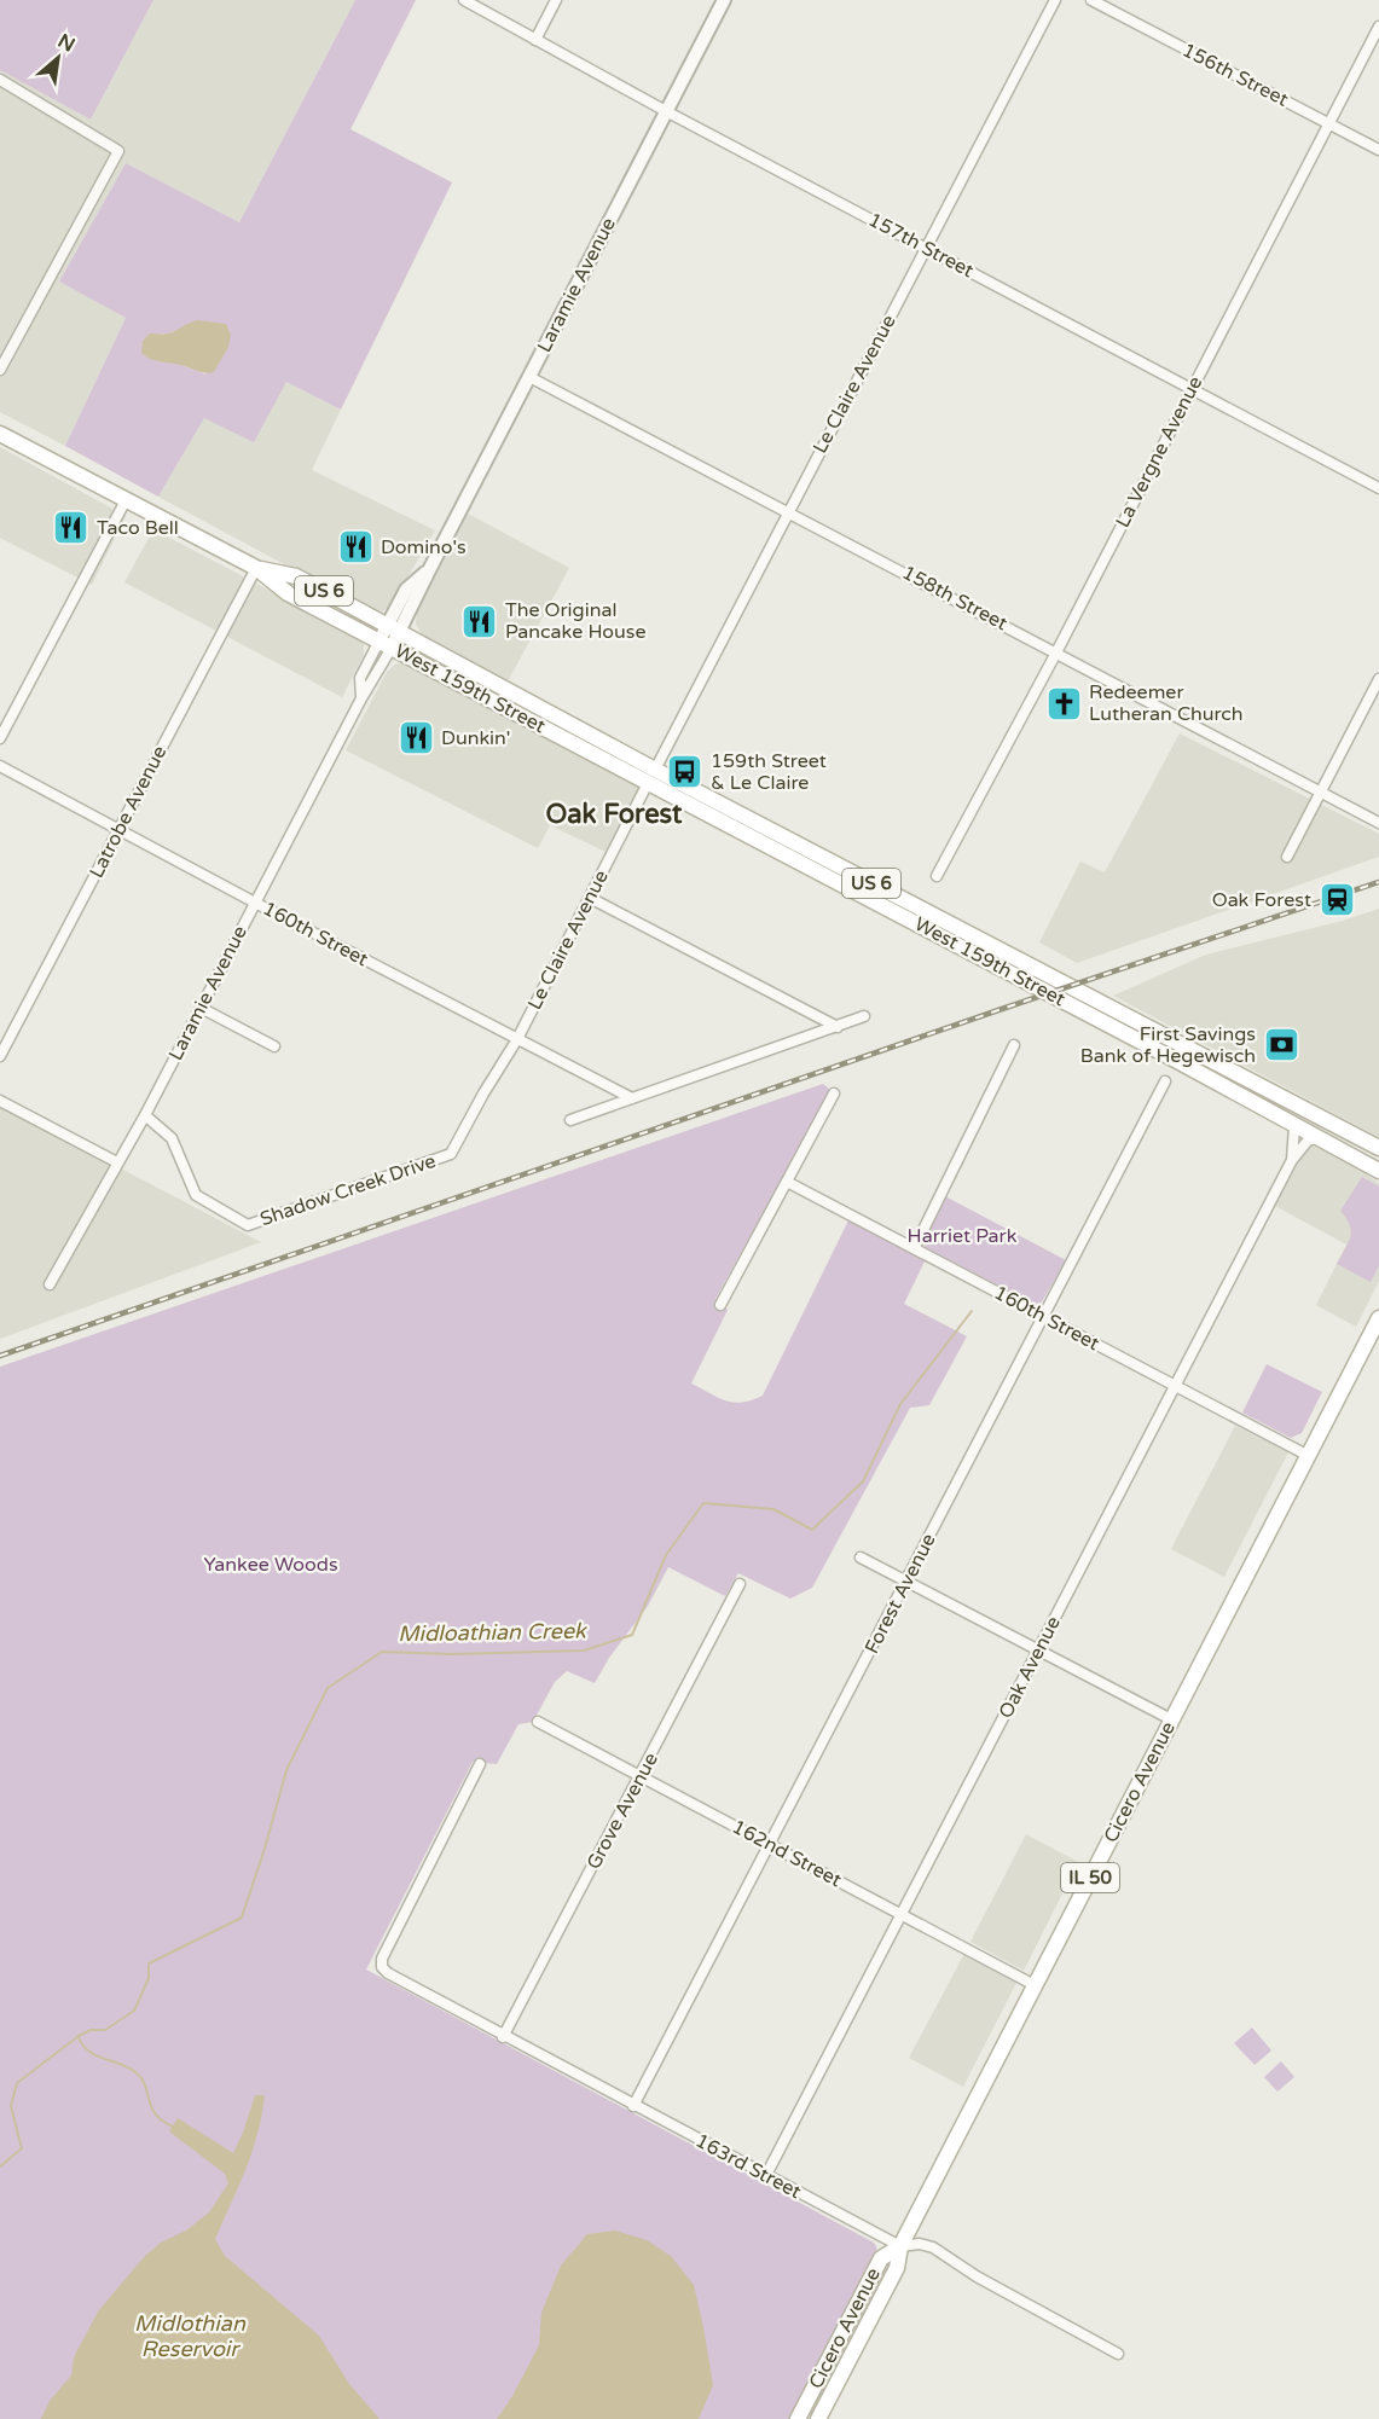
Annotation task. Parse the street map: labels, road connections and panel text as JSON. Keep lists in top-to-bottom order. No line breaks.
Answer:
{"streets":{"main road":["US 6","West 159th Street","Cicero Avenue","IL 50"],"street":["156th Street","157th Street","Laramie Avenue","Le Claire Avenue","La Vergne Avenue","158th Street","Latrobe Avenue","160th Street","Shadow Creek Drive","Forest Avenue","Oak Avenue","Grove Avenue","162nd Street","163rd Street"]},"crossings":[["156th Street","La Vergne Avenue"],["157th Street","Laramie Avenue"],["157th Street","Le Claire Avenue"],["157th Street","La Vergne Avenue"],["Laramie Avenue","158th Street"],["Laramie Avenue","West 159th Street"],["Laramie Avenue","160th Street"],["Laramie Avenue","Shadow Creek Drive"],["Le Claire Avenue","158th Street"],["Le Claire Avenue","West 159th Street"],["Le Claire Avenue","160th Street"],["Le Claire Avenue","Shadow Creek Drive"],["La Vergne Avenue","158th Street"],["West 159th Street","Latrobe Avenue"],["West 159th Street","Oak Avenue"],["Latrobe Avenue","160th Street"],["160th Street","Forest Avenue"],["160th Street","Oak Avenue"],["160th Street","Cicero Avenue"],["Forest Avenue","162nd Street"],["Forest Avenue","163rd Street"],["Oak Avenue","162nd Street"],["Oak Avenue","163rd Street"],["Cicero Avenue","162nd Street"],["Cicero Avenue","163rd Street"],["Grove Avenue","162nd Street"],["Grove Avenue","163rd Street"]],"districts":["Oak Forest"],"water":["Midloathian Creek","Midlothian Reservoir"],"parks":["Harriet Park","Yankee Woods"],"places":{"restaurant":["Taco Bell","Domino's","The Original Pancake House","Dunkin'"],"church":["Redeemer Lutheran Church"],"bus stop":["159th Street & Le Claire"],"station":["Oak Forest"],"bank":["First Savings Bank of Hegewisch"]},"north":"top right"}
